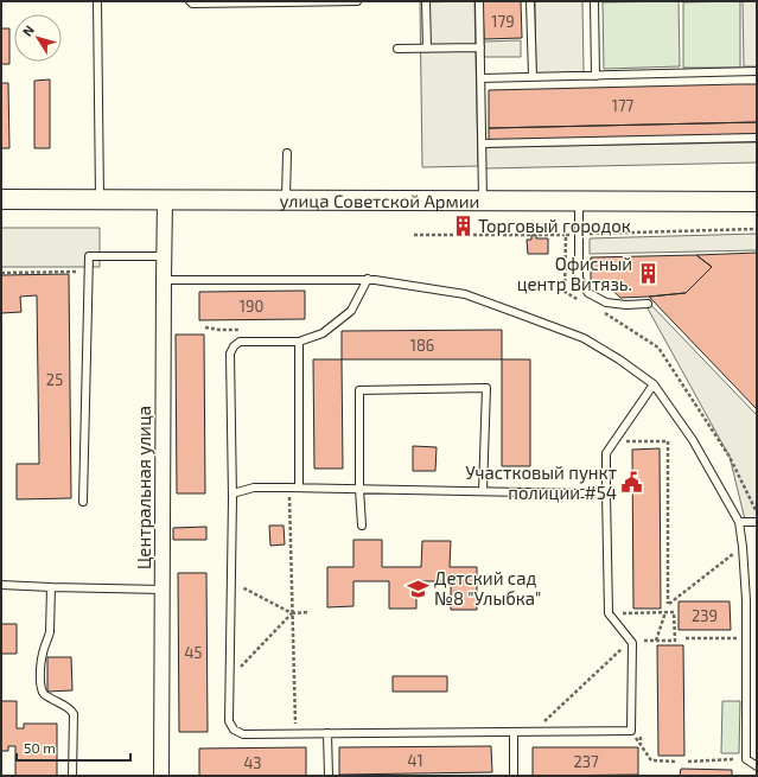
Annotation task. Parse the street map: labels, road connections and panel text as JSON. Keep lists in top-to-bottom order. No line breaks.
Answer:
{"streets":{"main road":["улица Советской Армии"],"street":["Центральная улица"]},"crossings":[["улица Советской Армии","Центральная улица"]],"places":{"building":["Торговый городок","Офисный центр Витязь."],"public building":["Участковый пункт полиции #54"],"school or university":["Детский сад №8 \"Улыбка\""]},"house_numbers":["179","177","190","186","25","239","45","41","237","43"],"scale_bar":"50 m","north":"top left"}
